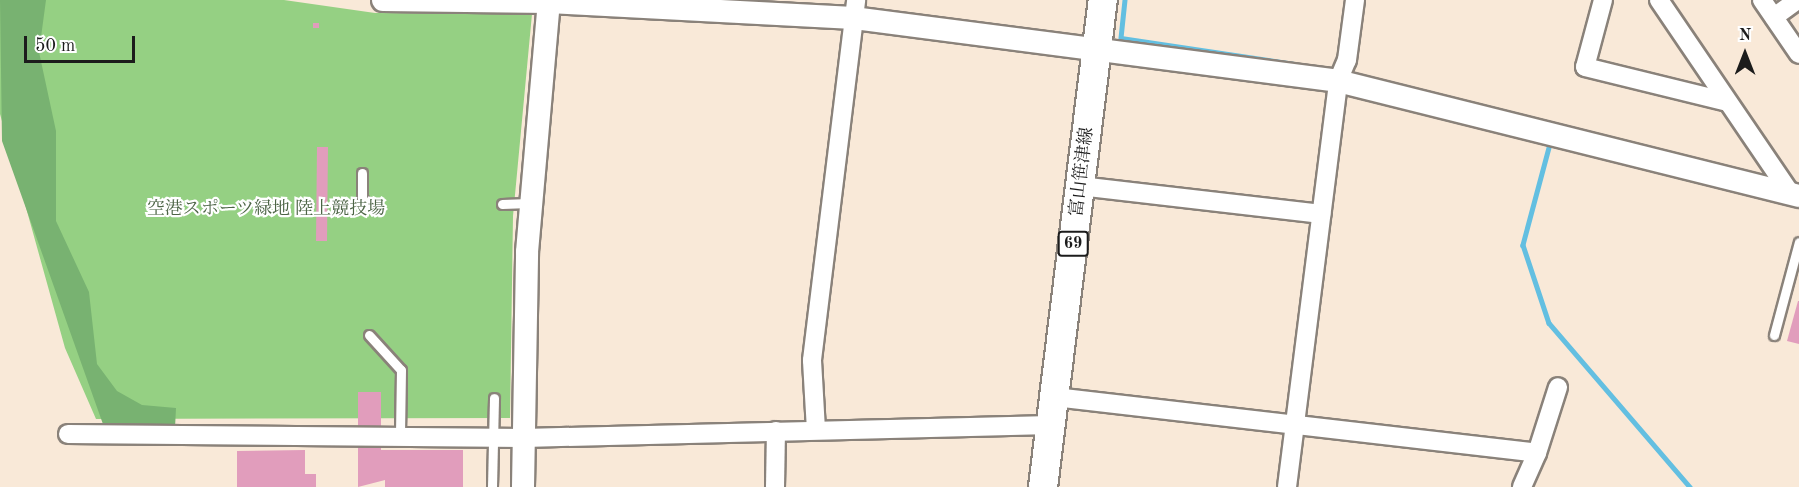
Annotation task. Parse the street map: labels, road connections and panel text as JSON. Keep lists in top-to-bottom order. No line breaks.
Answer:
{"streets":{"main road":["富山笹津線","69"]},"parks":["空港スポーツ緑地 陸上競技場"],"scale_bar":"50 m","north":"top"}
